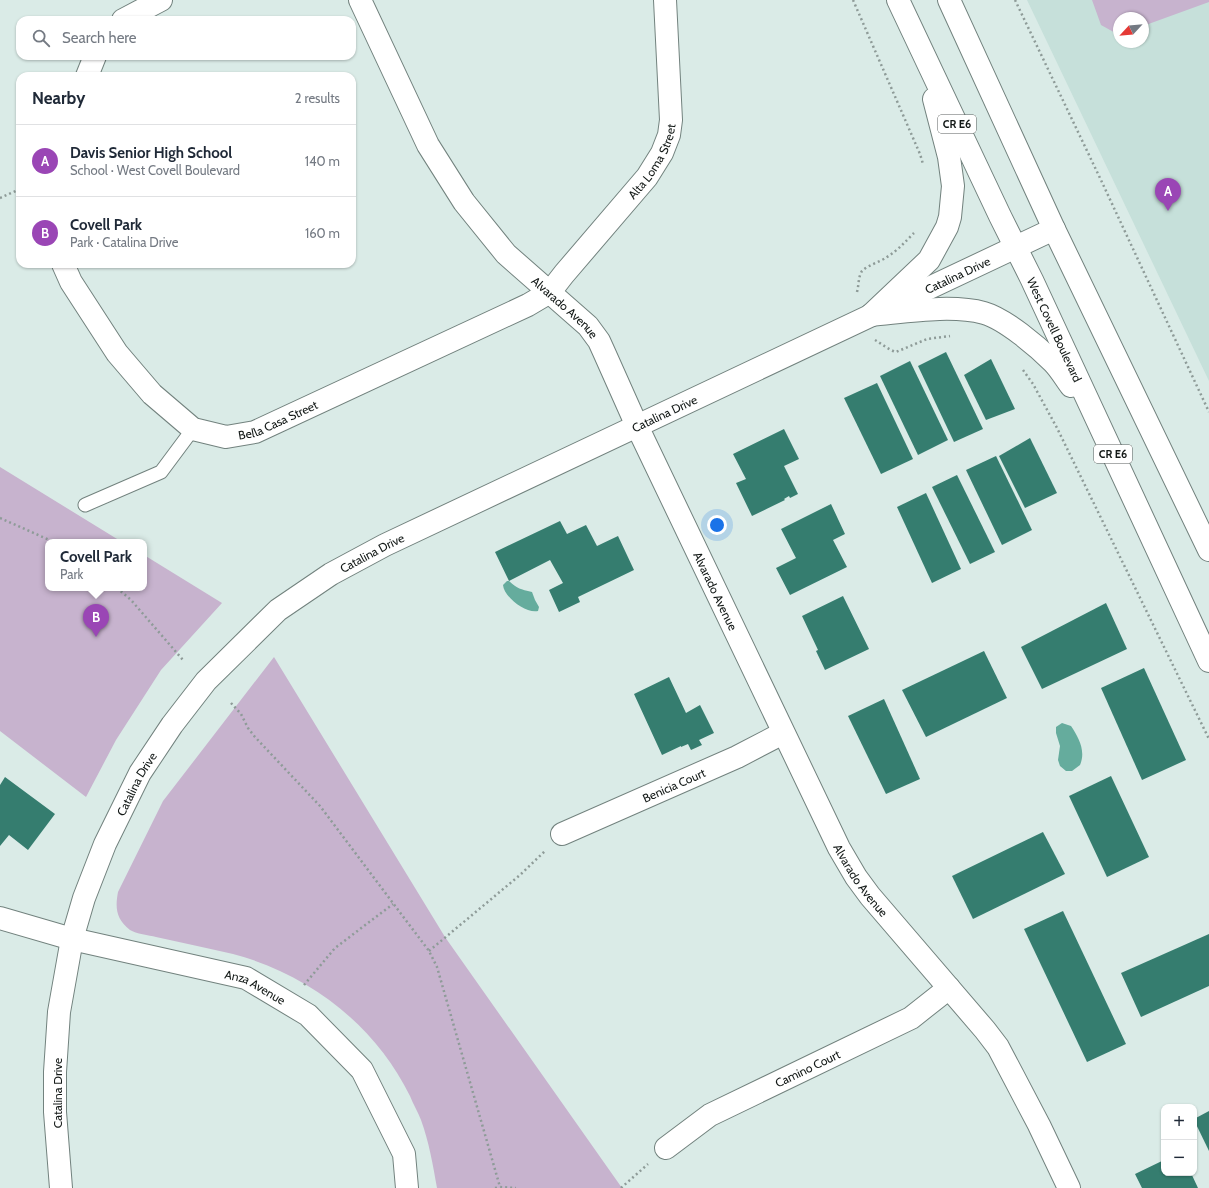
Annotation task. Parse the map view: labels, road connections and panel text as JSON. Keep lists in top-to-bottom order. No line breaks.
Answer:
{"streets":{"street":["CR E6","Alta Loma Street","Catalina Drive","Alvarado Avenue","West Covell Boulevard","Bella Casa Street","Benicia Court","Anza Avenue","Camino Court"]},"crossings":[["Alta Loma Street","Alvarado Avenue"],["Alta Loma Street","Bella Casa Street"],["Catalina Drive","Alvarado Avenue"],["Catalina Drive","West Covell Boulevard"],["Catalina Drive","Anza Avenue"],["Alvarado Avenue","Bella Casa Street"],["Alvarado Avenue","Benicia Court"],["Alvarado Avenue","Camino Court"]],"north":"bottom left","page":{"search":"Search here","heading":["Nearby","2 results"],"list":[{"mark":"A","name":"Davis Senior High School","note":"School · West Covell Boulevard","value":"140 m"},{"mark":"B","name":"Covell Park","note":"Park · Catalina Drive","value":"160 m"}],"pins":["A","B"],"popup":["Covell Park","Park"],"map_buttons":["+","−"]}}
